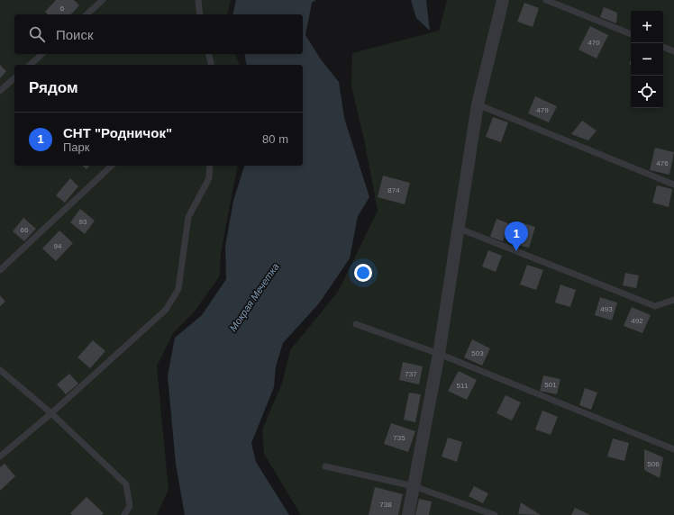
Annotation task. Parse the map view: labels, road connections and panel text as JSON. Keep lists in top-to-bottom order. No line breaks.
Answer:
{"water":["Мокрая Мечетка"],"house_numbers":["6","470","479","476","874","93","66","94","493","492","503","737","501","511","735","506","738"],"page":{"map_buttons":["+","−"],"search":"Поиск","heading":"Рядом","list":[{"mark":"1","name":"СНТ \"Родничок\"","note":"Парк","value":"80 m"}],"pins":"1"}}
